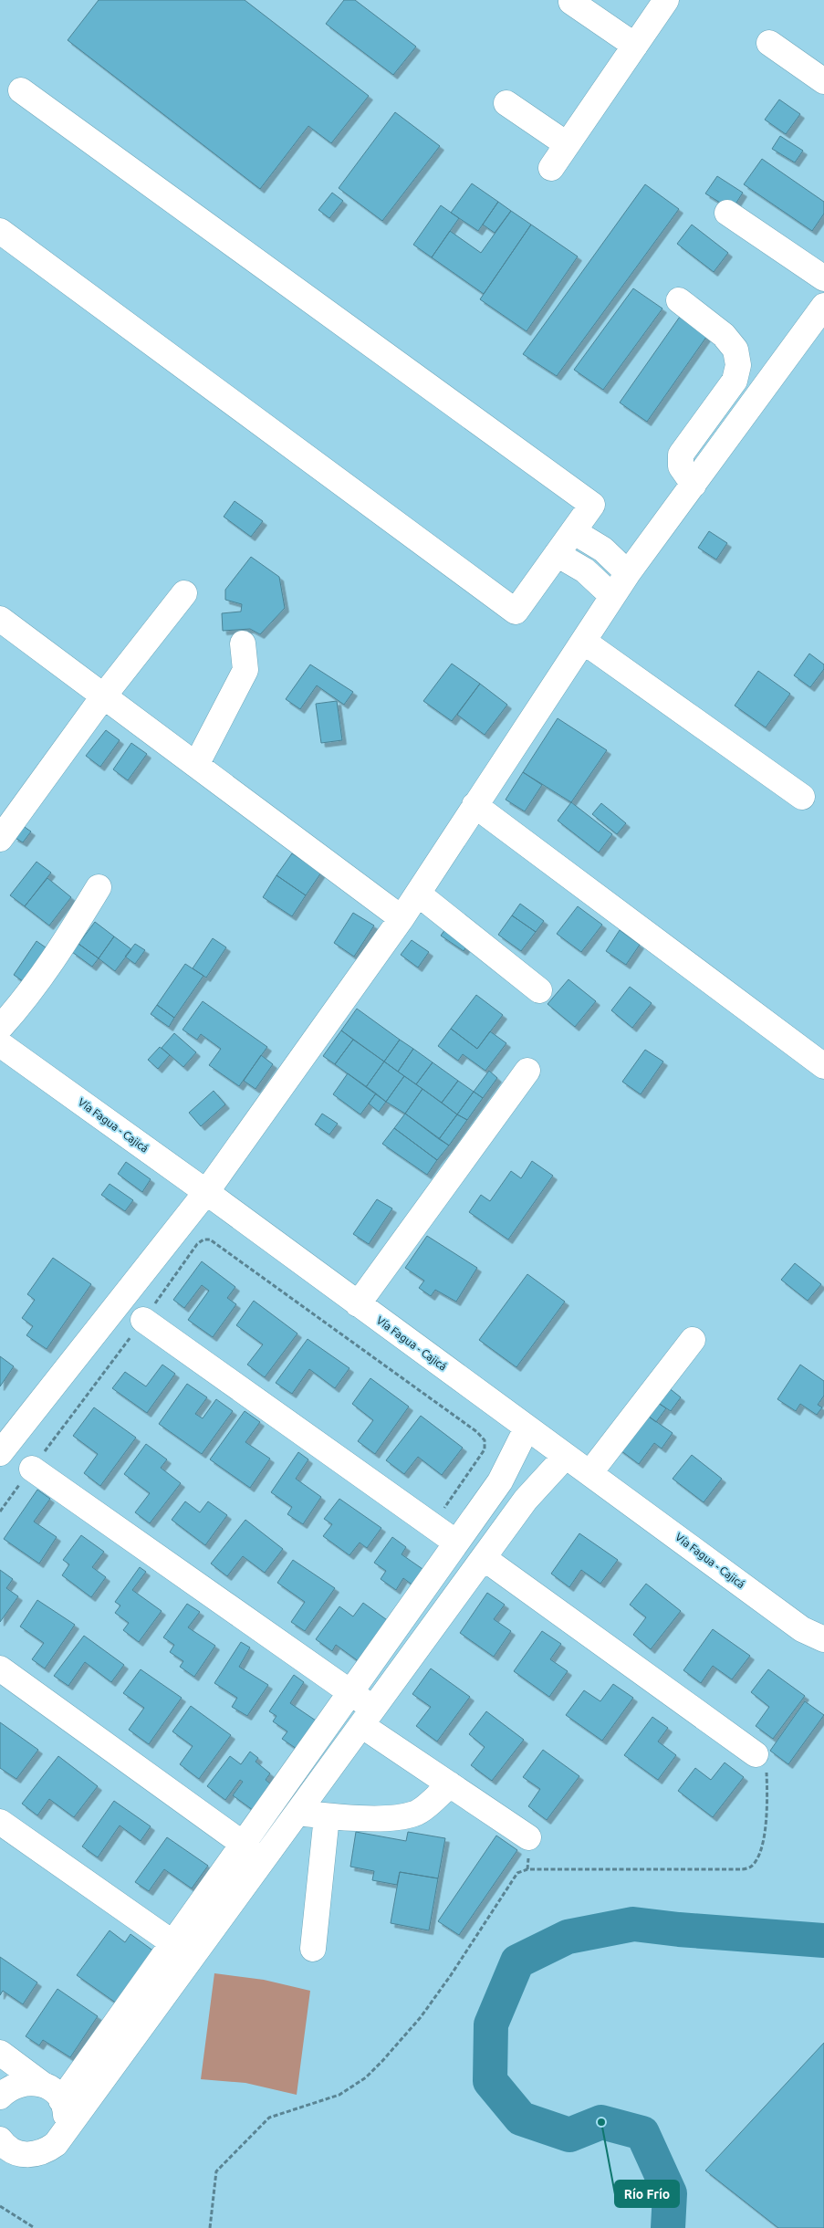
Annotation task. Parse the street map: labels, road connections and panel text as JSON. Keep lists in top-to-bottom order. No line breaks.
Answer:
{"streets":{"street":["Vía Fagua - Cajicá"]},"places":["Río Frío"]}
